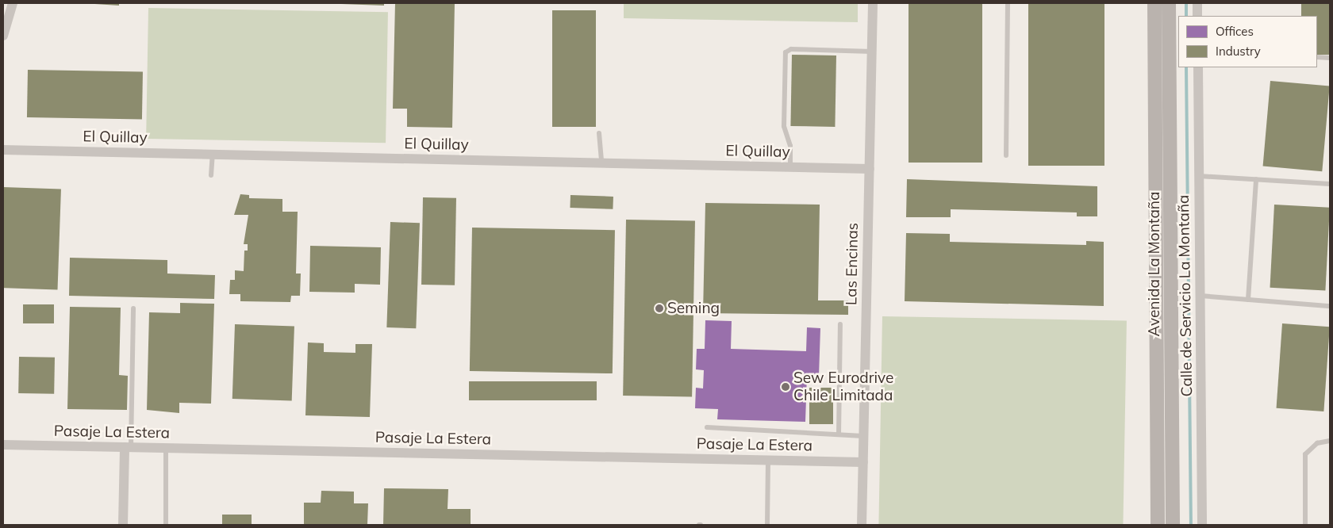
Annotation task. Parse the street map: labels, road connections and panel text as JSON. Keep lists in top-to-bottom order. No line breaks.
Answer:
{"streets":{"main road":["Avenida La Montaña"],"street":["El Quillay","Las Encinas","Calle de Servicio La Montaña","Pasaje La Estera"]},"crossings":[["El Quillay","Las Encinas"],["Las Encinas","Pasaje La Estera"]],"places":["Seming","Sew Eurodrive Chile Limitada"],"legend":["Offices","Industry"]}
